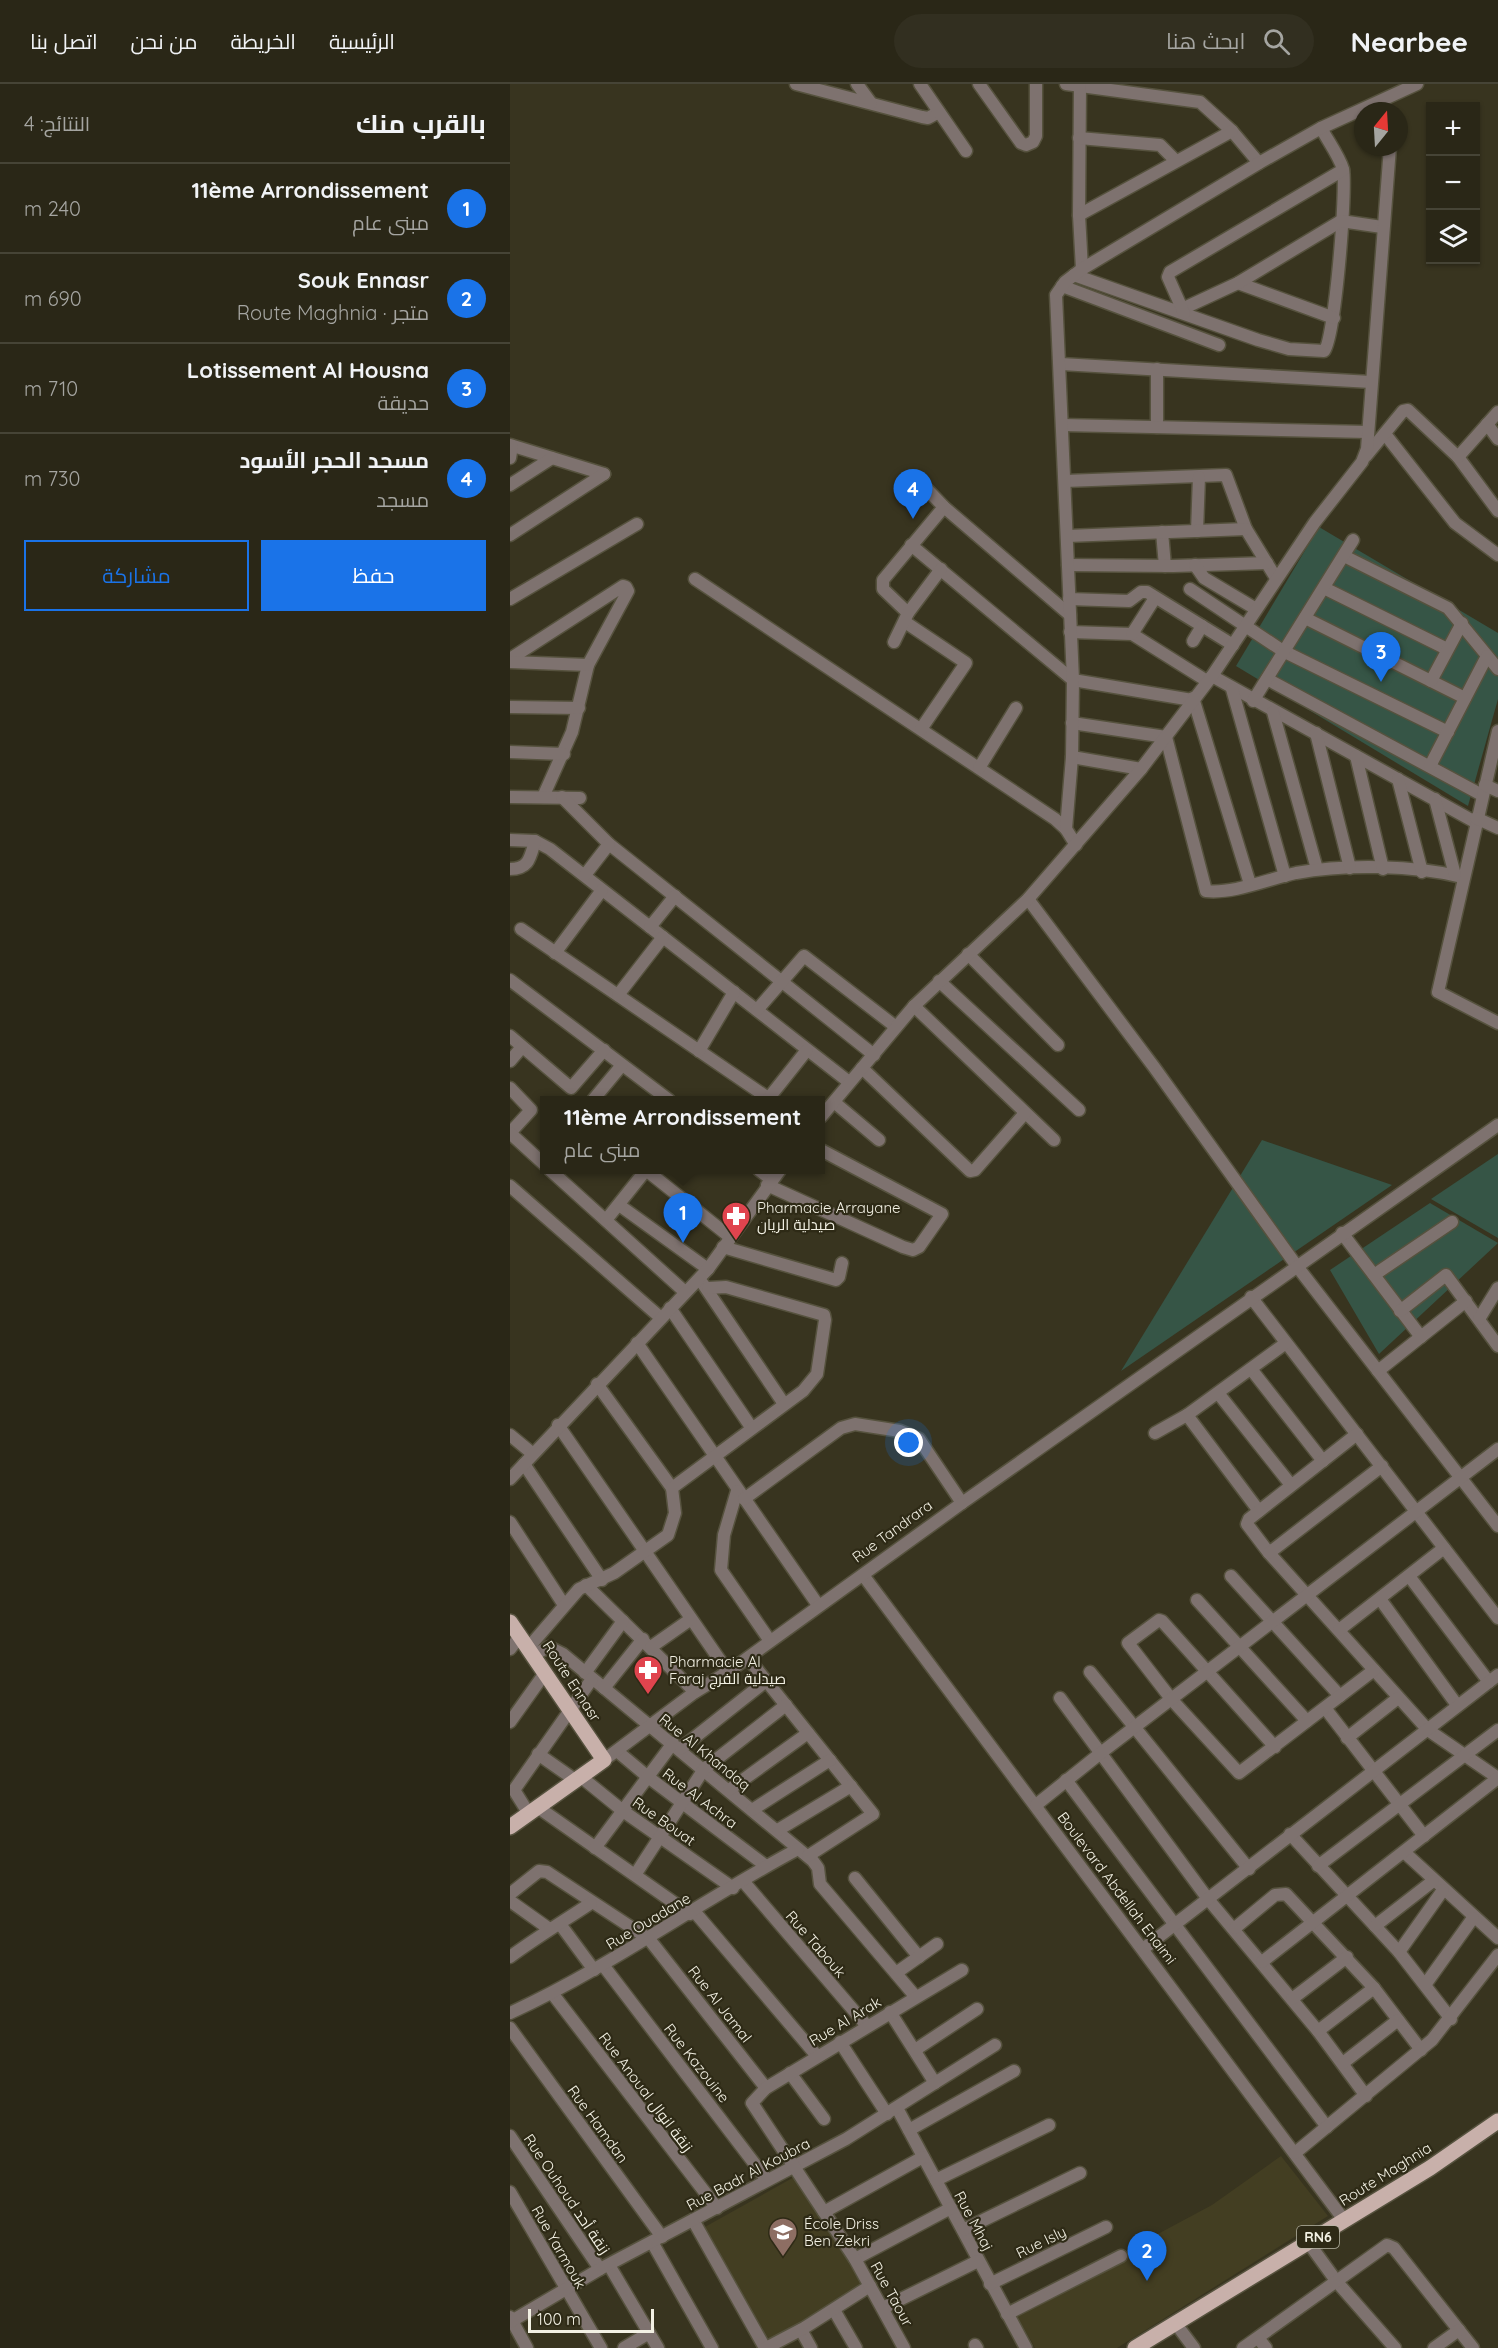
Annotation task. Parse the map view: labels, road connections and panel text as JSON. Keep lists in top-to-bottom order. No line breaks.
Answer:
{"streets":{"main road":["Rue Tandrara","Route Ennasr","Route Maghnia","RN6"],"street":["Rue Al Khandaq","Rue Al Achra","Rue Bouat","Boulevard Abdellah Enaimi","Rue Ouadane","Rue Tabouk","Rue Al Jamal","Rue Al Arak","Rue Kazouine","Rue Anoual زنقة انوال","Rue Hamdan","Rue Badr Al Koubra","Rue Ouhoud زنقة أحد","Rue Mhaj","Rue Isly","Rue Yarmouk","Rue Taour"]},"crossings":[["Rue Tandrara","Route Ennasr"],["Rue Tandrara","Rue Al Khandaq"],["Rue Tandrara","Rue Al Achra"],["Rue Tandrara","Rue Bouat"],["Rue Tandrara","Boulevard Abdellah Enaimi"],["Route Ennasr","Rue Al Khandaq"],["Rue Al Khandaq","Rue Ouadane"],["Rue Al Achra","Rue Ouadane"],["Rue Bouat","Rue Ouadane"],["Rue Bouat","Rue Tabouk"],["Boulevard Abdellah Enaimi","Route Maghnia"],["Rue Ouadane","Rue Tabouk"],["Rue Ouadane","Rue Al Jamal"],["Rue Ouadane","Rue Kazouine"],["Rue Ouadane","Rue Anoual زنقة انوال"],["Rue Tabouk","Rue Al Arak"],["Rue Al Jamal","Rue Al Arak"],["Rue Al Arak","Rue Mhaj"],["Rue Al Arak","Rue Taour"],["Rue Kazouine","Rue Badr Al Koubra"],["Rue Anoual زنقة انوال","Rue Badr Al Koubra"],["Rue Hamdan","Rue Badr Al Koubra"],["Rue Badr Al Koubra","Rue Ouhoud زنقة أحد"],["Rue Badr Al Koubra","Rue Mhaj"],["Rue Badr Al Koubra","Rue Yarmouk"],["Rue Badr Al Koubra","Rue Taour"],["Rue Mhaj","Rue Isly"]],"places":{"pharmacy":["Pharmacie Arrayane صيدلية الريان","Pharmacie Al Faraj صيدلية الفرج"],"school or university":["École Driss Ben Zekri"]},"scale_bar":"100 m","north":"top","page":{"header":"Nearbee","search":"ابحث هنا","nav":["الرئيسية","الخريطة","من نحن","اتصل بنا"],"heading":["بالقرب منك","النتائج: 4"],"map_buttons":["+","−"],"list":[{"mark":"1","name":"11ème Arrondissement","note":"مبنى عام","value":"240 m"},{"mark":"2","name":"Souk Ennasr","note":"متجر · Route Maghnia","value":"690 m"},{"mark":"3","name":"Lotissement Al Housna","note":"حديقة","value":"710 m"},{"mark":"4","name":"مسجد الحجر الأسود","note":"مسجد","value":"730 m"}],"pins":["4","3","1","2"],"buttons":["حفظ","مشاركة"],"popup":["11ème Arrondissement","مبنى عام"],"scale":"100 m"}}
